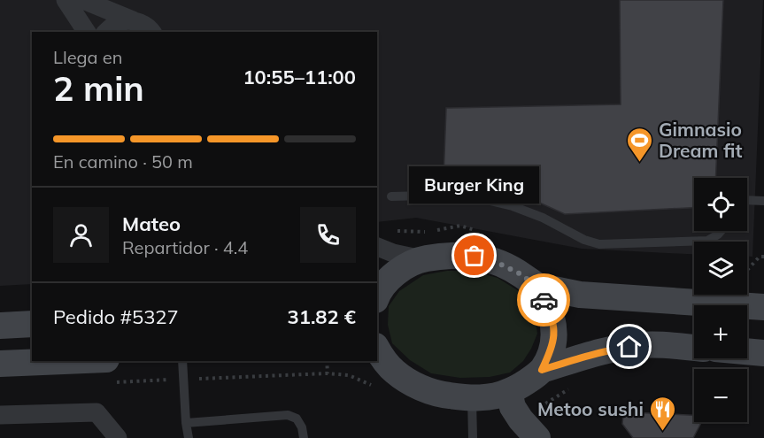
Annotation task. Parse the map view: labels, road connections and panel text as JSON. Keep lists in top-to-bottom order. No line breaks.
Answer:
{"places":{"sports":["Gimnasio Dream fit"],"other":["Burger King"],"restaurant":["Metoo sushi"]},"page":{"heading":["2 min","Llega en","10:55–11:00"],"panel":["Mateo","Repartidor · 4.4","Pedido #5327","31.82 €"],"bar":"En camino · 50 m","bubble":"Burger King","map_buttons":["+","−"]}}
